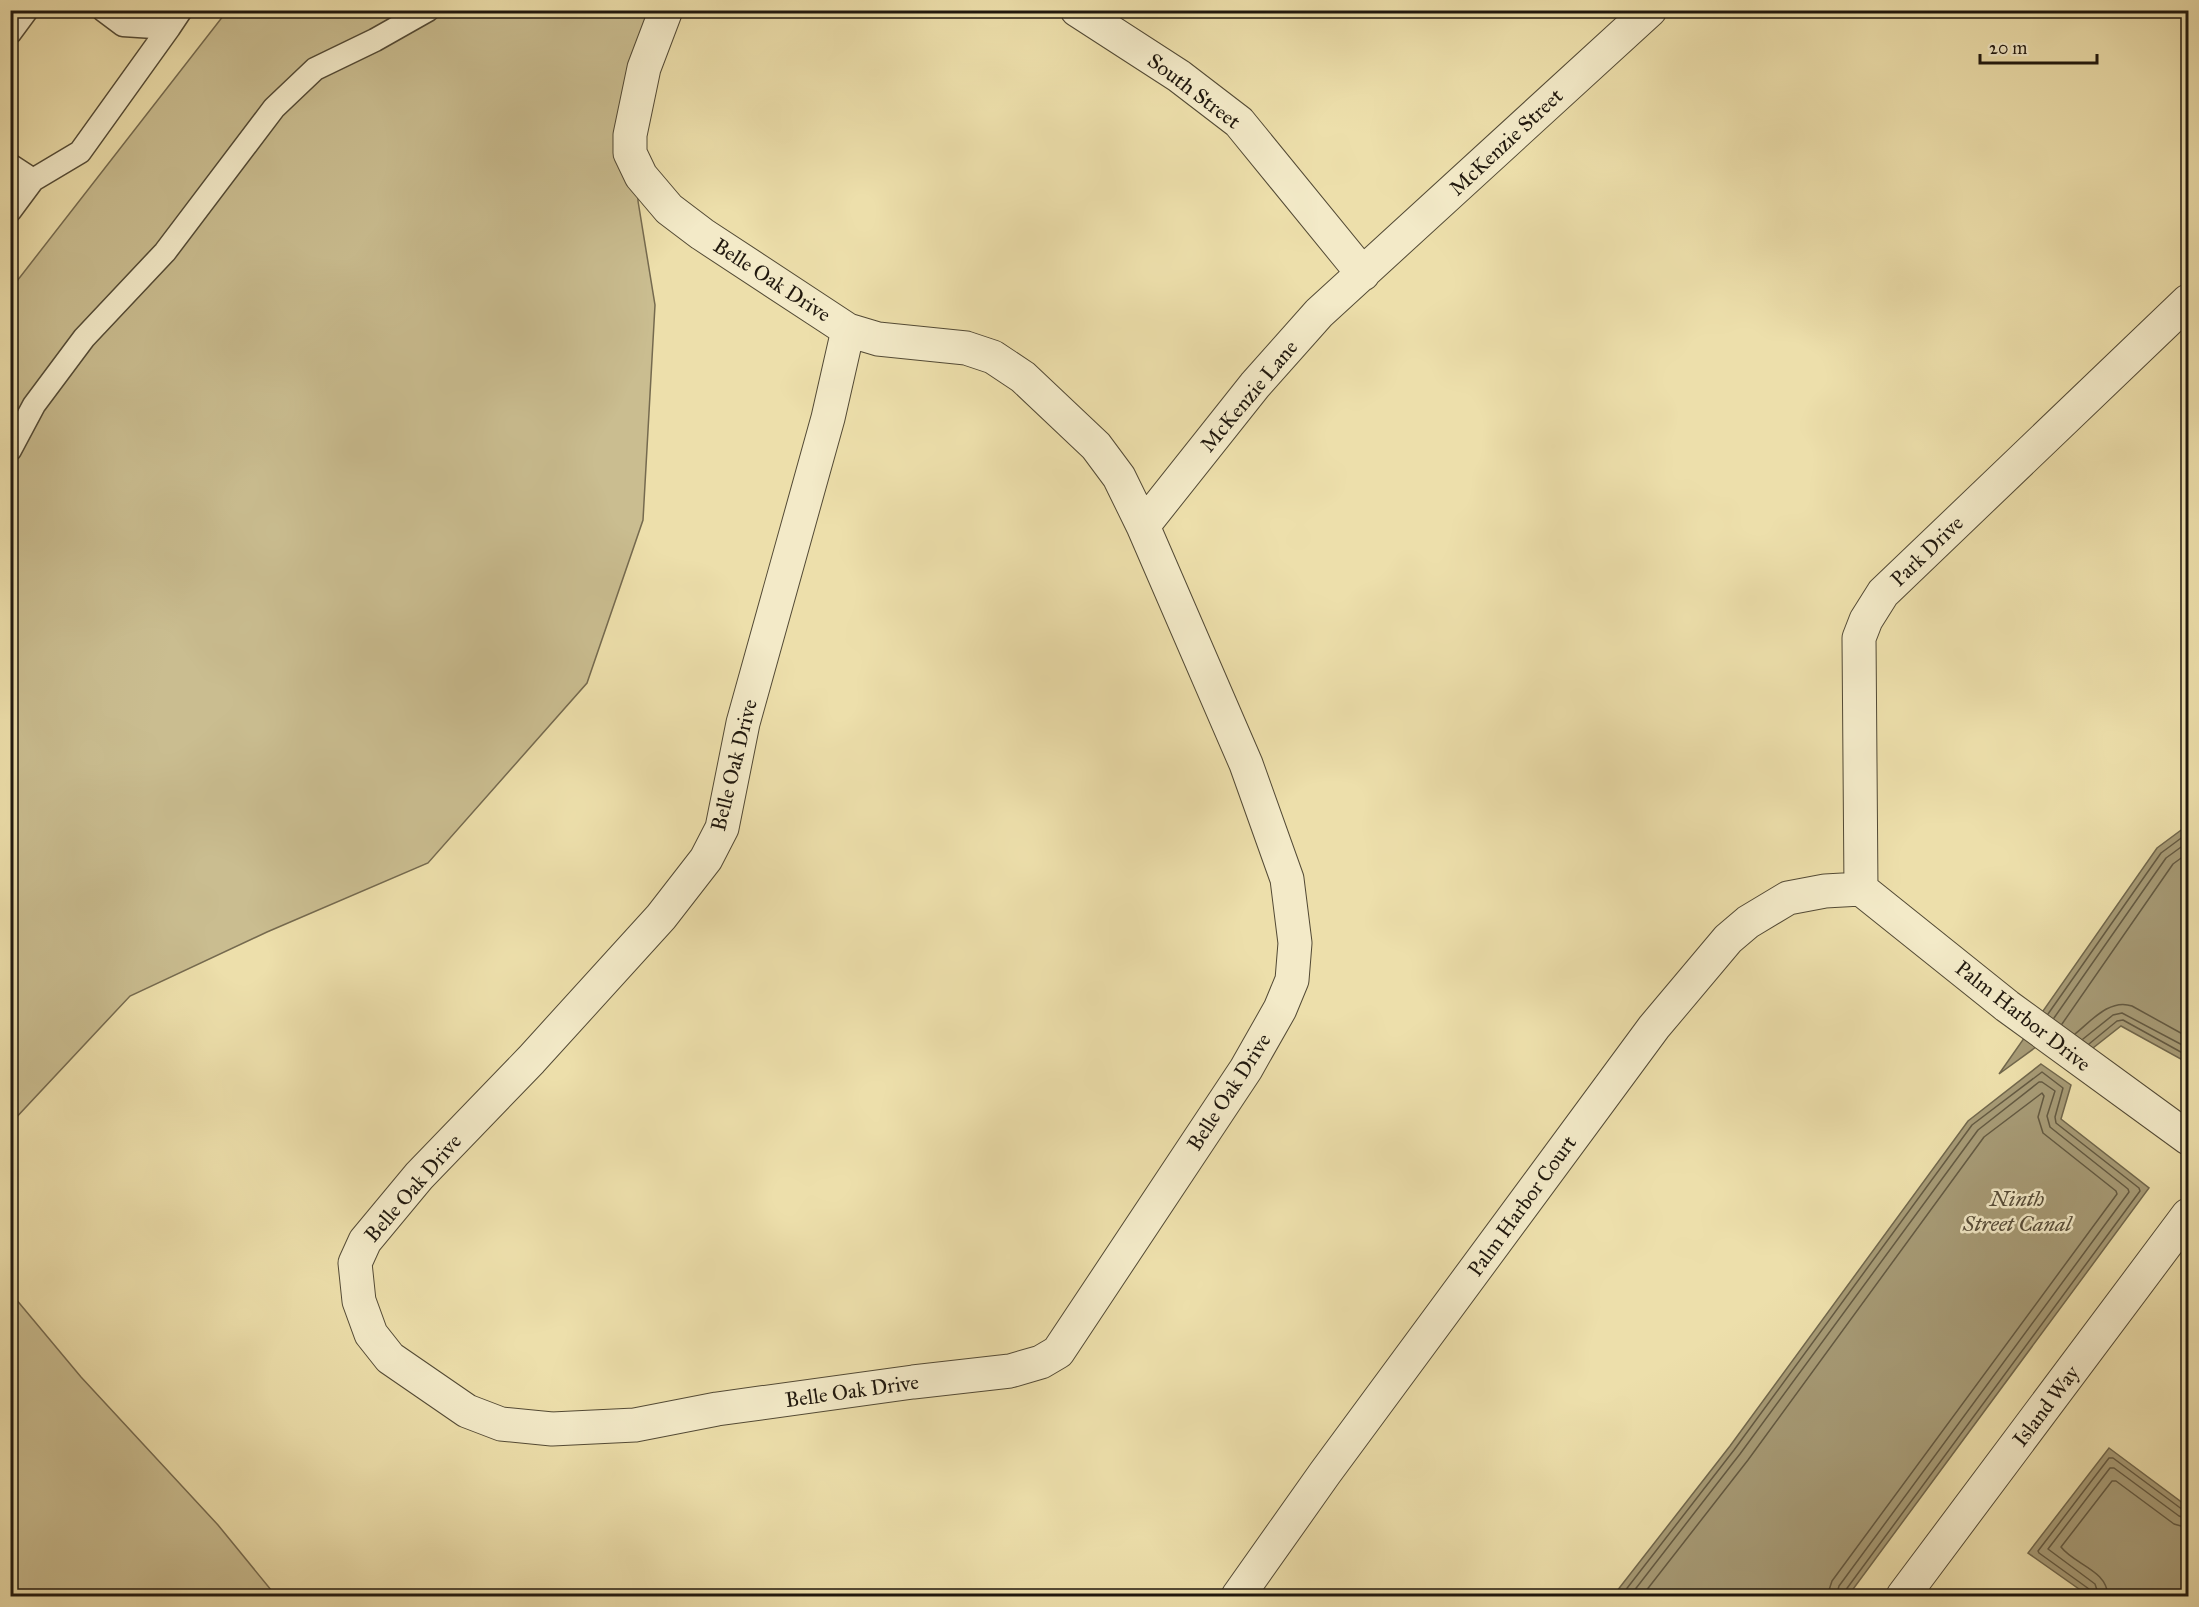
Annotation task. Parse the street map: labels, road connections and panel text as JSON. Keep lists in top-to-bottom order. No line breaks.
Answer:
{"streets":{"street":["South Street","McKenzie Street","Belle Oak Drive","McKenzie Lane","Park Drive","Palm Harbor Drive","Palm Harbor Court","Island Way"]},"crossings":[["South Street","McKenzie Street"],["South Street","McKenzie Lane"],["McKenzie Street","McKenzie Lane"],["Belle Oak Drive","McKenzie Lane"],["Park Drive","Palm Harbor Drive"],["Park Drive","Palm Harbor Court"],["Palm Harbor Drive","Palm Harbor Court"]],"water":["Ninth Street Canal"],"scale_bar":"20 m"}
